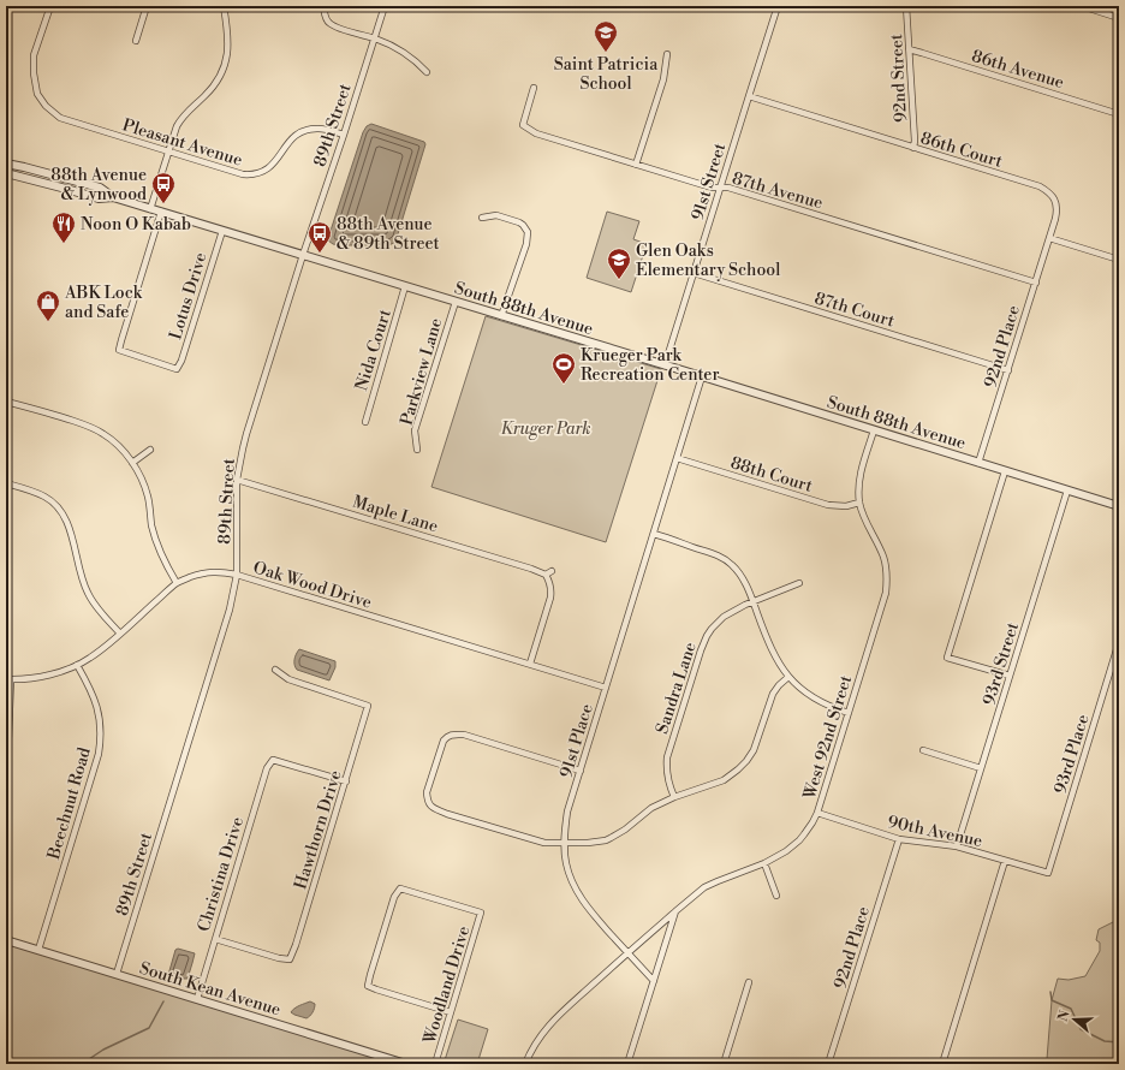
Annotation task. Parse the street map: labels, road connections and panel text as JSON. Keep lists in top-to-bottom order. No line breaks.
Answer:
{"streets":{"street":["86th Avenue","92nd Street","89th Street","Pleasant Avenue","86th Court","91st Street","87th Avenue","Lotus Drive","South 88th Avenue","87th Court","92nd Place","Nida Court","Parkview Lane","88th Court","Maple Lane","Oak Wood Drive","93rd Street","Sandra Lane","West 92nd Street","91st Place","93rd Place","Beechnut Road","Hawthorn Drive","90th Avenue","Christina Drive","Woodland Drive","South Kean Avenue"]},"crossings":[["86th Avenue","92nd Street"],["92nd Street","86th Court"],["89th Street","Pleasant Avenue"],["89th Street","South 88th Avenue"],["89th Street","Maple Lane"],["89th Street","Oak Wood Drive"],["89th Street","South Kean Avenue"],["86th Court","91st Street"],["86th Court","92nd Place"],["91st Street","87th Avenue"],["91st Street","South 88th Avenue"],["91st Street","87th Court"],["87th Avenue","92nd Place"],["Lotus Drive","South 88th Avenue"],["South 88th Avenue","92nd Place"],["South 88th Avenue","Nida Court"],["South 88th Avenue","Parkview Lane"],["South 88th Avenue","93rd Street"],["South 88th Avenue","West 92nd Street"],["South 88th Avenue","91st Place"],["87th Court","92nd Place"],["92nd Place","90th Avenue"],["88th Court","West 92nd Street"],["88th Court","91st Place"],["Oak Wood Drive","91st Place"],["Oak Wood Drive","Beechnut Road"],["93rd Street","90th Avenue"],["West 92nd Street","90th Avenue"],["93rd Place","90th Avenue"],["Beechnut Road","South Kean Avenue"],["Hawthorn Drive","Christina Drive"],["Christina Drive","South Kean Avenue"]],"parks":["Kruger Park"],"places":{"school or university":["Saint Patricia School","Glen Oaks Elementary School"],"bus stop":["88th Avenue & Lynwood","88th Avenue & 89th Street"],"restaurant":["Noon O Kabab"],"shop":["ABK Lock and Safe"],"sports":["Krueger Park Recreation Center"]},"north":"left"}
